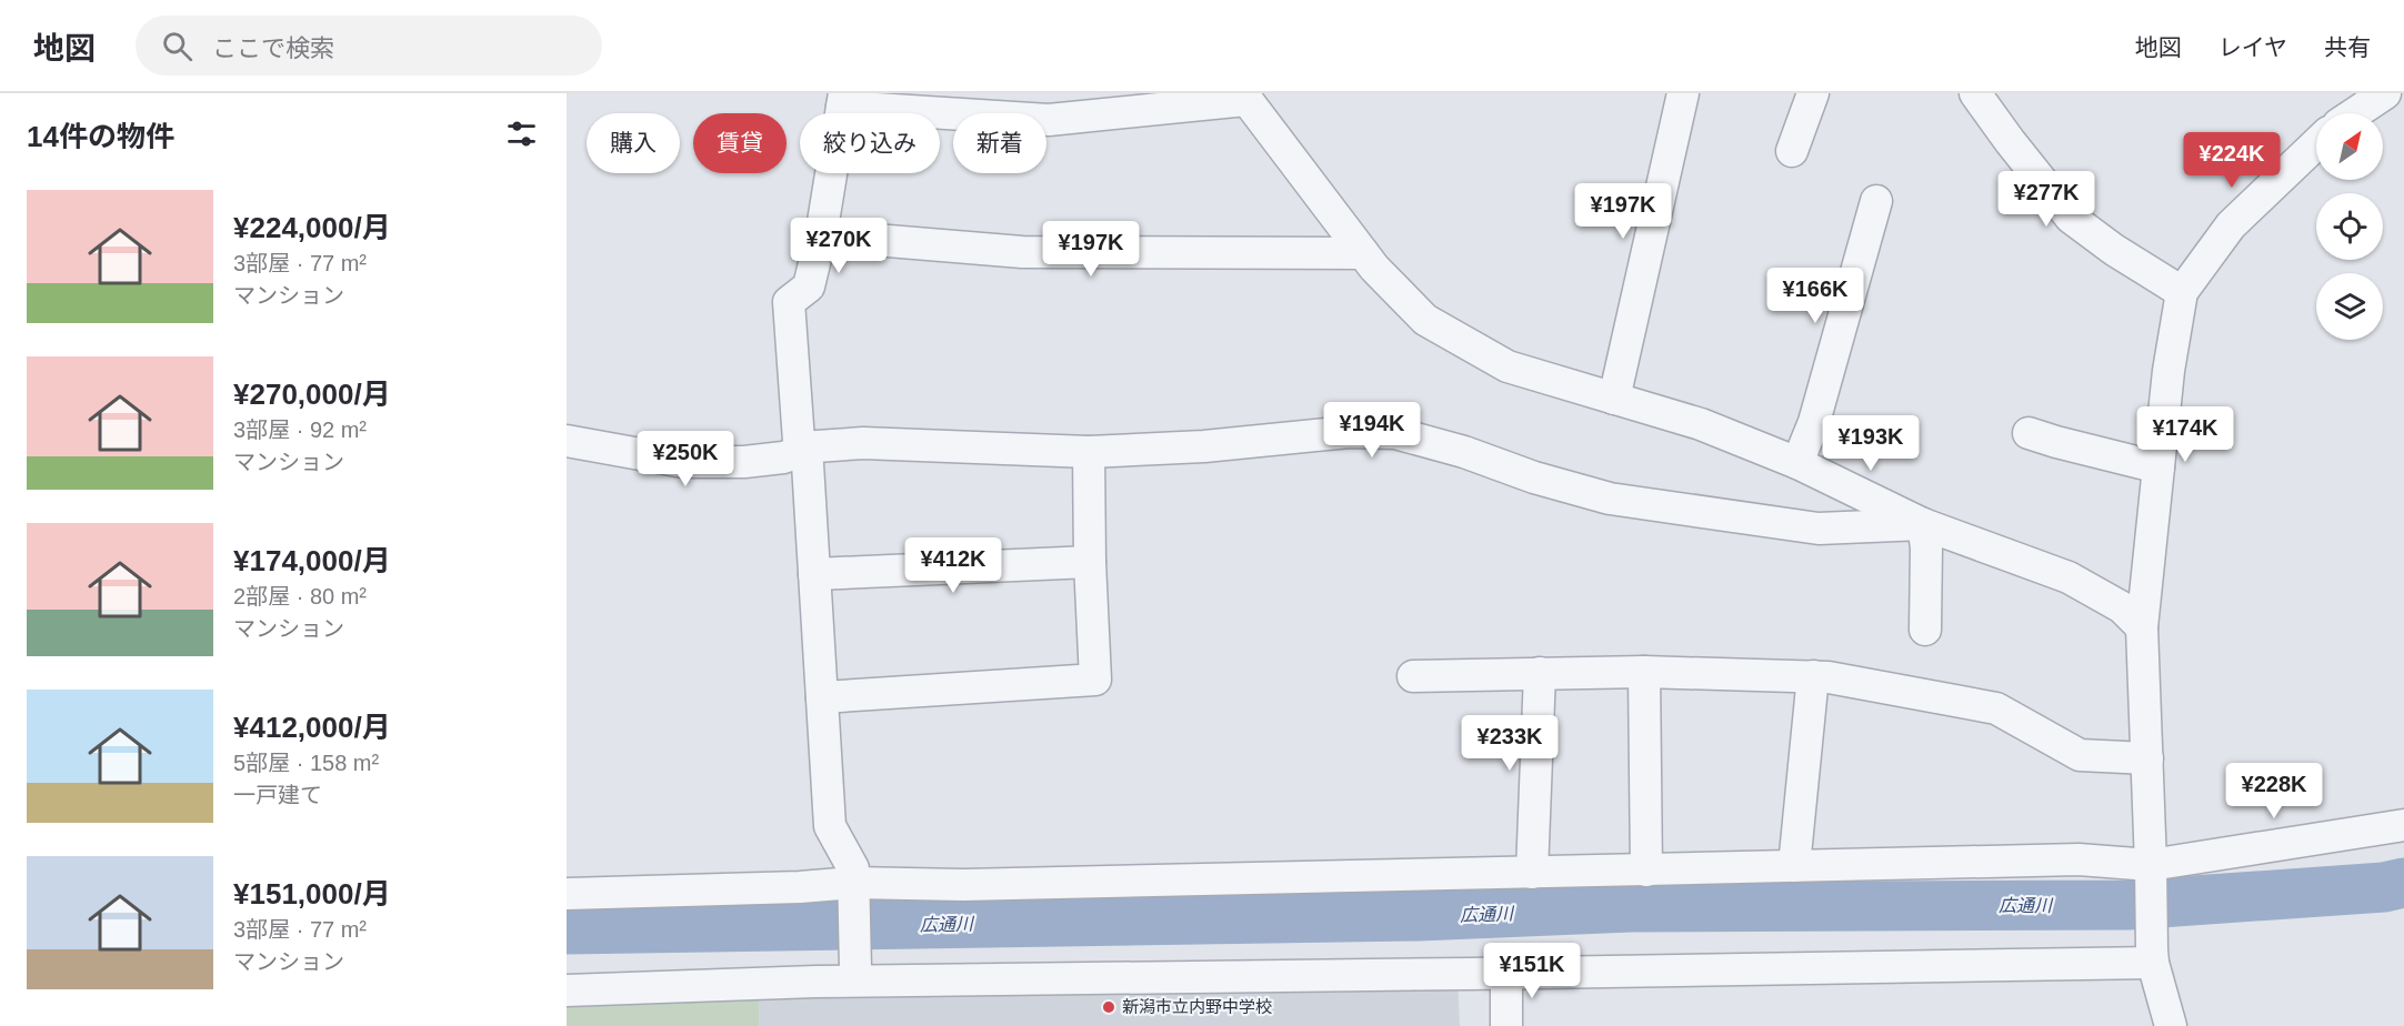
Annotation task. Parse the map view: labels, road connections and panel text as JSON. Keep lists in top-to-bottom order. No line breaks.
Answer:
{"water":["広通川"],"places":["新潟市立内野中学校"],"north":"top right","page":{"header":"地図","search":"ここで検索","nav":["地図","レイヤ","共有"],"heading":"14件の物件","chip":["購入","賃貸","絞り込み","新着"],"price":["¥224K","¥277K","¥197K","¥270K","¥197K","¥166K","¥194K","¥174K","¥193K","¥250K","¥412K","¥233K","¥228K","¥151K"],"list":[{"name":"¥224,000/月","note":"3部屋 · 77 m² · マンション"},{"name":"¥270,000/月","note":"3部屋 · 92 m² · マンション"},{"name":"¥174,000/月","note":"2部屋 · 80 m² · マンション"},{"name":"¥412,000/月","note":"5部屋 · 158 m² · 一戸建て"},{"name":"¥151,000/月","note":"3部屋 · 77 m² · マンション"}]}}
